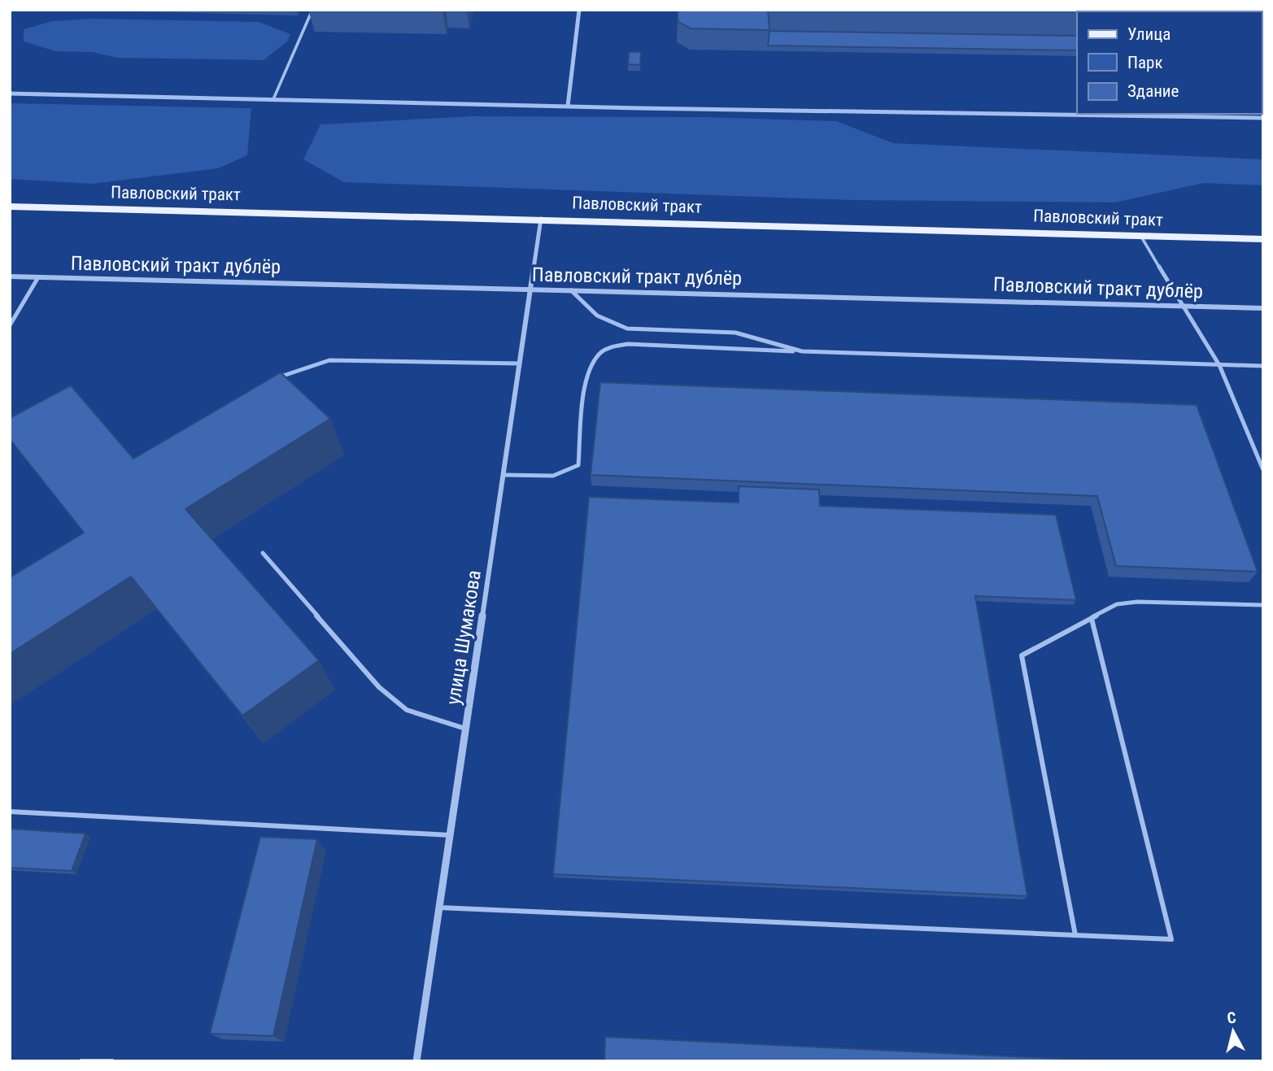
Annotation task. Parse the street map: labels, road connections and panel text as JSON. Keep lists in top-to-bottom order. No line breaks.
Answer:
{"streets":{"main road":["Павловский тракт"],"street":["Павловский тракт дублёр","улица Шумакова"]},"crossings":[["Павловский тракт","улица Шумакова"],["Павловский тракт дублёр","улица Шумакова"]],"legend":["Улица","Парк","Здание"],"north":"top"}
